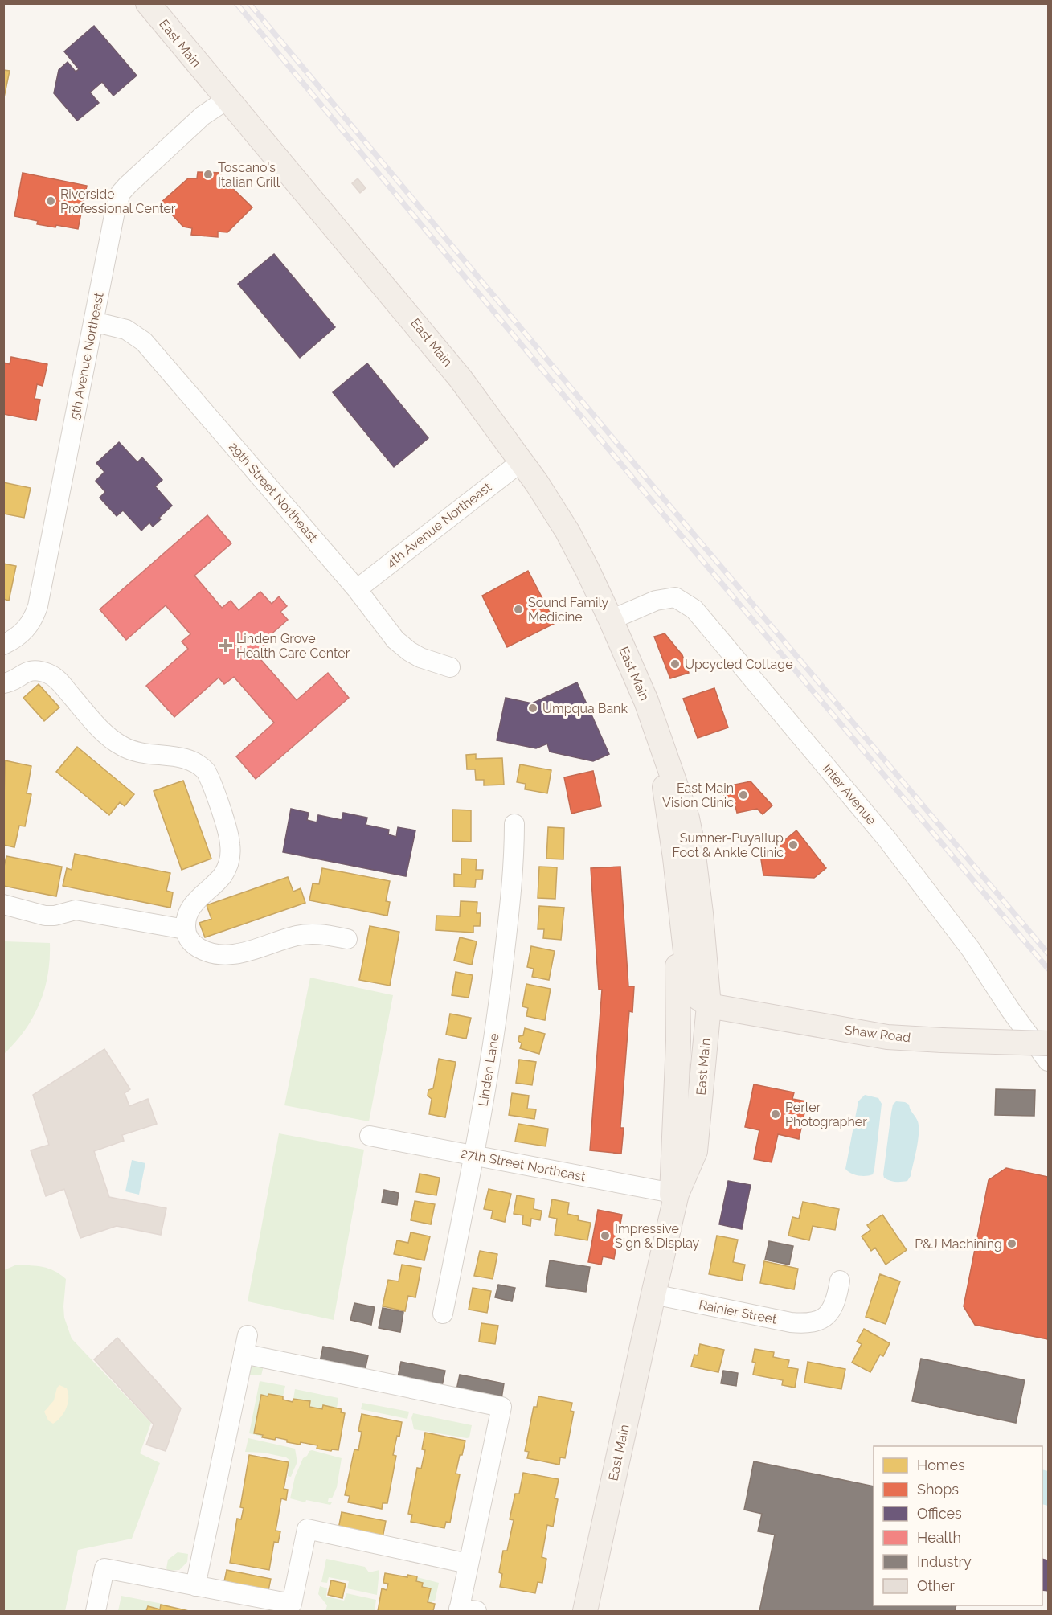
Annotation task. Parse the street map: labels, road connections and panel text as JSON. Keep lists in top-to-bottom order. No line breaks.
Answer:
{"streets":{"main road":["East Main","Shaw Road"],"street":["5th Avenue Northeast","29th Street Northeast","4th Avenue Northeast","Inter Avenue","Linden Lane","27th Street Northeast","Rainier Street"]},"crossings":[["East Main","5th Avenue Northeast"],["East Main","4th Avenue Northeast"],["East Main","Inter Avenue"],["East Main","Shaw Road"],["East Main","27th Street Northeast"],["East Main","Rainier Street"],["5th Avenue Northeast","29th Street Northeast"],["29th Street Northeast","4th Avenue Northeast"],["Linden Lane","27th Street Northeast"]],"places":{"other":["Toscano's Italian Grill","Riverside Professional Center","Sound Family Medicine","Upcycled Cottage","Umpqua Bank","East Main Vision Clinic","Sumner-Puyallup Foot & Ankle Clinic","Perler Photographer","Impressive Sign & Display","P&J Machining"],"health":["Linden Grove Health Care Center"]},"legend":["Homes","Shops","Offices","Health","Industry","Other"]}
